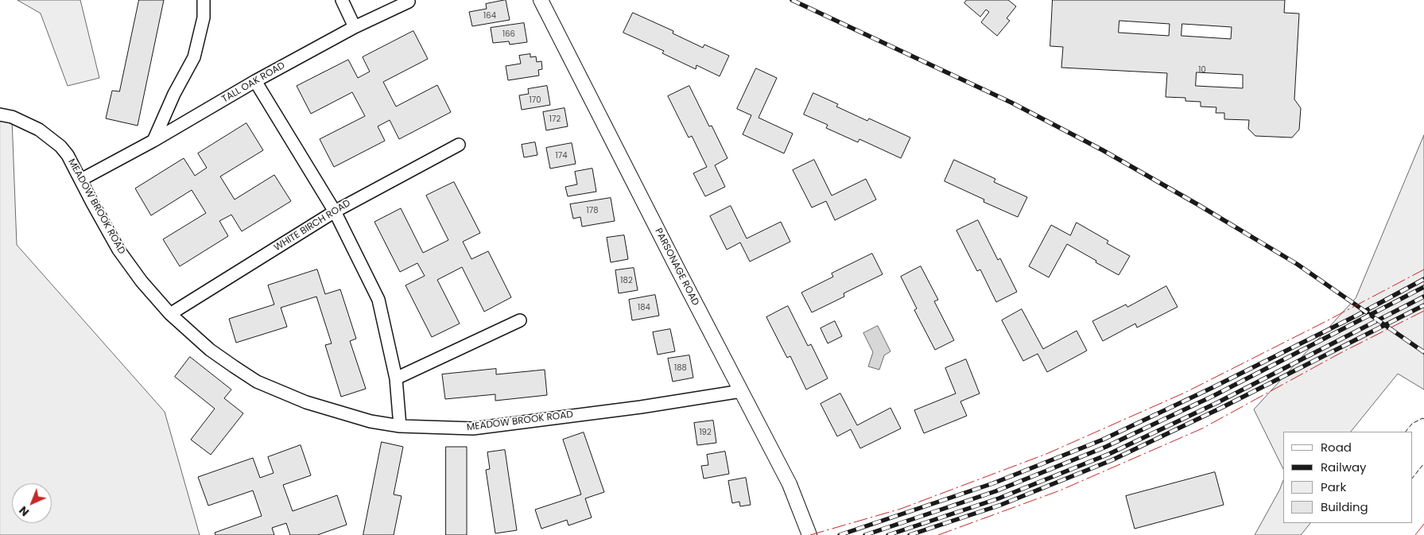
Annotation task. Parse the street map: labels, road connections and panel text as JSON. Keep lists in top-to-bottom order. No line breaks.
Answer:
{"streets":{"street":["TALL OAK ROAD","MEADOW BROOK ROAD","WHITE BIRCH ROAD","PARSONAGE ROAD"]},"crossings":[["TALL OAK ROAD","MEADOW BROOK ROAD"],["MEADOW BROOK ROAD","WHITE BIRCH ROAD"],["MEADOW BROOK ROAD","PARSONAGE ROAD"]],"house_numbers":["164","166","10","170","172","174","178","182","184","188","192"],"legend":["Road","Railway","Park","Building"],"north":"bottom left"}
